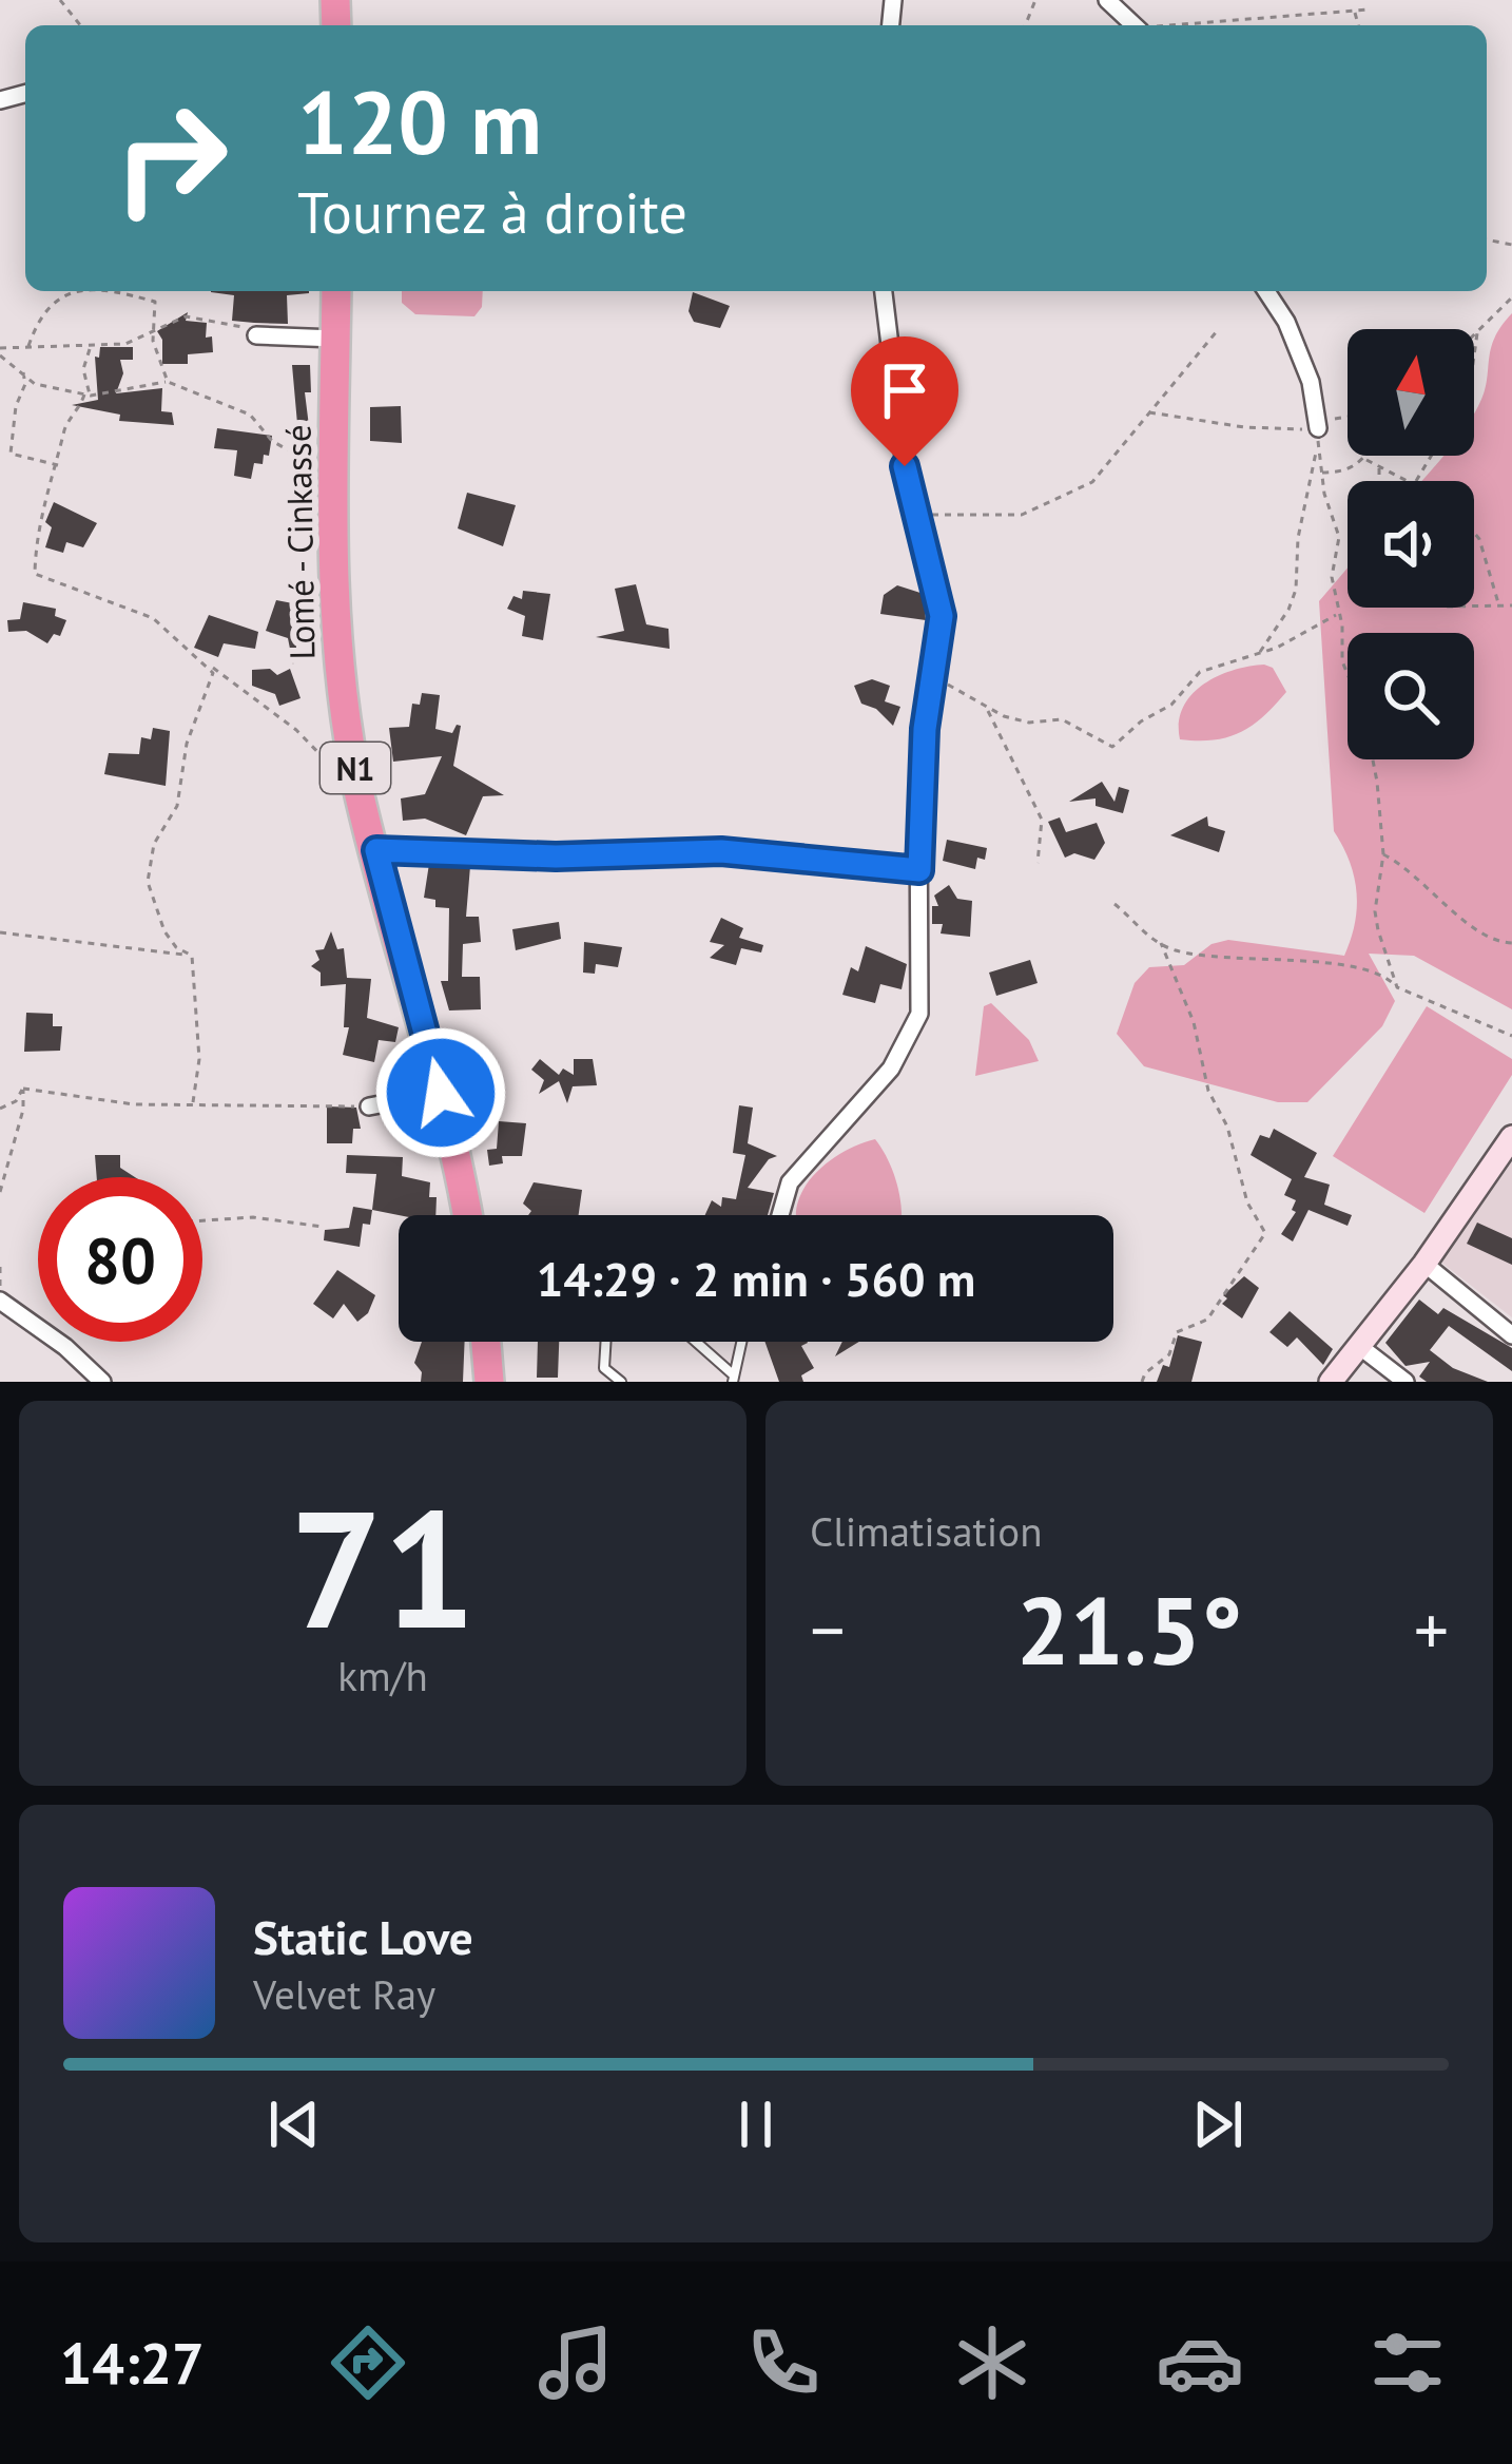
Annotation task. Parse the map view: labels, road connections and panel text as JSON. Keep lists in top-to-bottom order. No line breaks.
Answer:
{"streets":{"highway":["Lomé - Cinkassé","N1"]},"north":"top","page":{"turn":["120 m","Tournez à droite"],"limit":"80","trip":"14:29 · 2 min · 560 m","tile":[["71","km/h"],"Climatisation"],"heat":["−","21.5°","+"],"song":["Static Love","Velvet Ray"],"tabs":"14:27"}}
